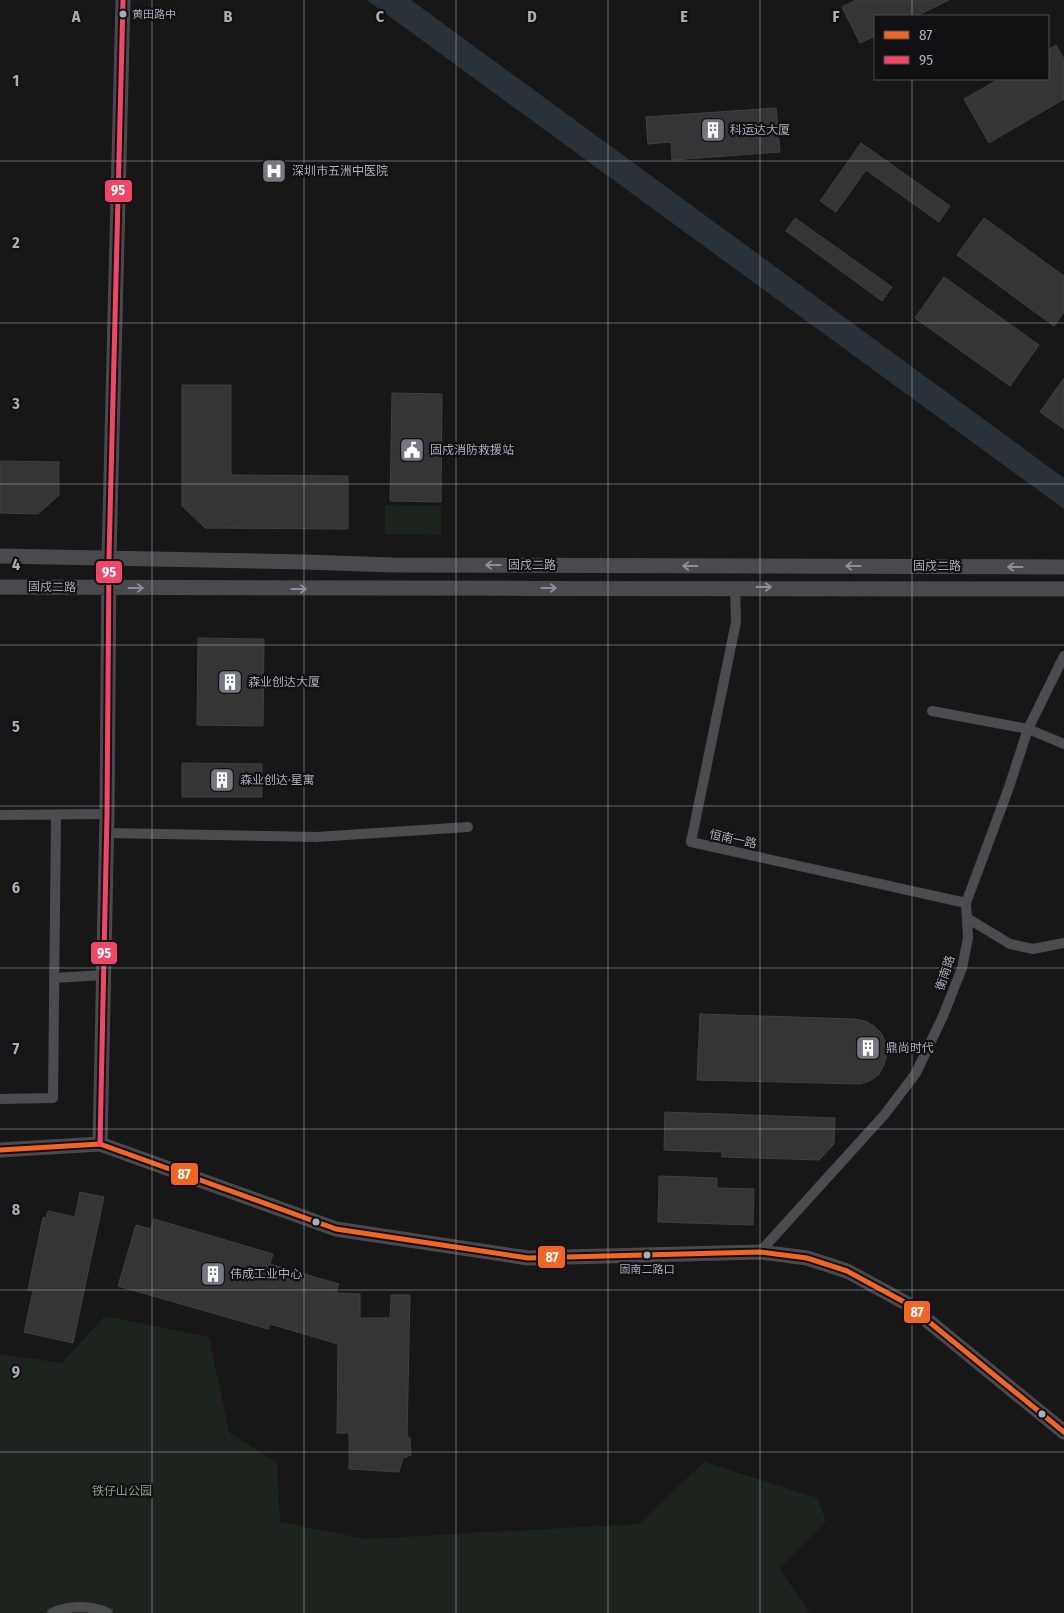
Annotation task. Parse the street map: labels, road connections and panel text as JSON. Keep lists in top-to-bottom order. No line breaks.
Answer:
{"streets":{"street":["固戍二路","恒南一路","衡南路"]},"crossings":[["固戍二路","恒南一路"],["恒南一路","衡南路"]],"parks":["铁仔山公园"],"places":{"other":["黄田路中","固南二路口"],"building":["科运达大厦","森业创达大厦","森业创达·星寓","鼎尚时代","伟成工业中心"],"hospital":["深圳市五洲中医院"],"public building":["固戍消防救援站"]},"lines":["transit line 95","transit line 87"],"legend":["87","95"],"grid":{"columns":["A","B","C","D","E","F"],"rows":["1","2","3","4","5","6","7","8","9"]}}
